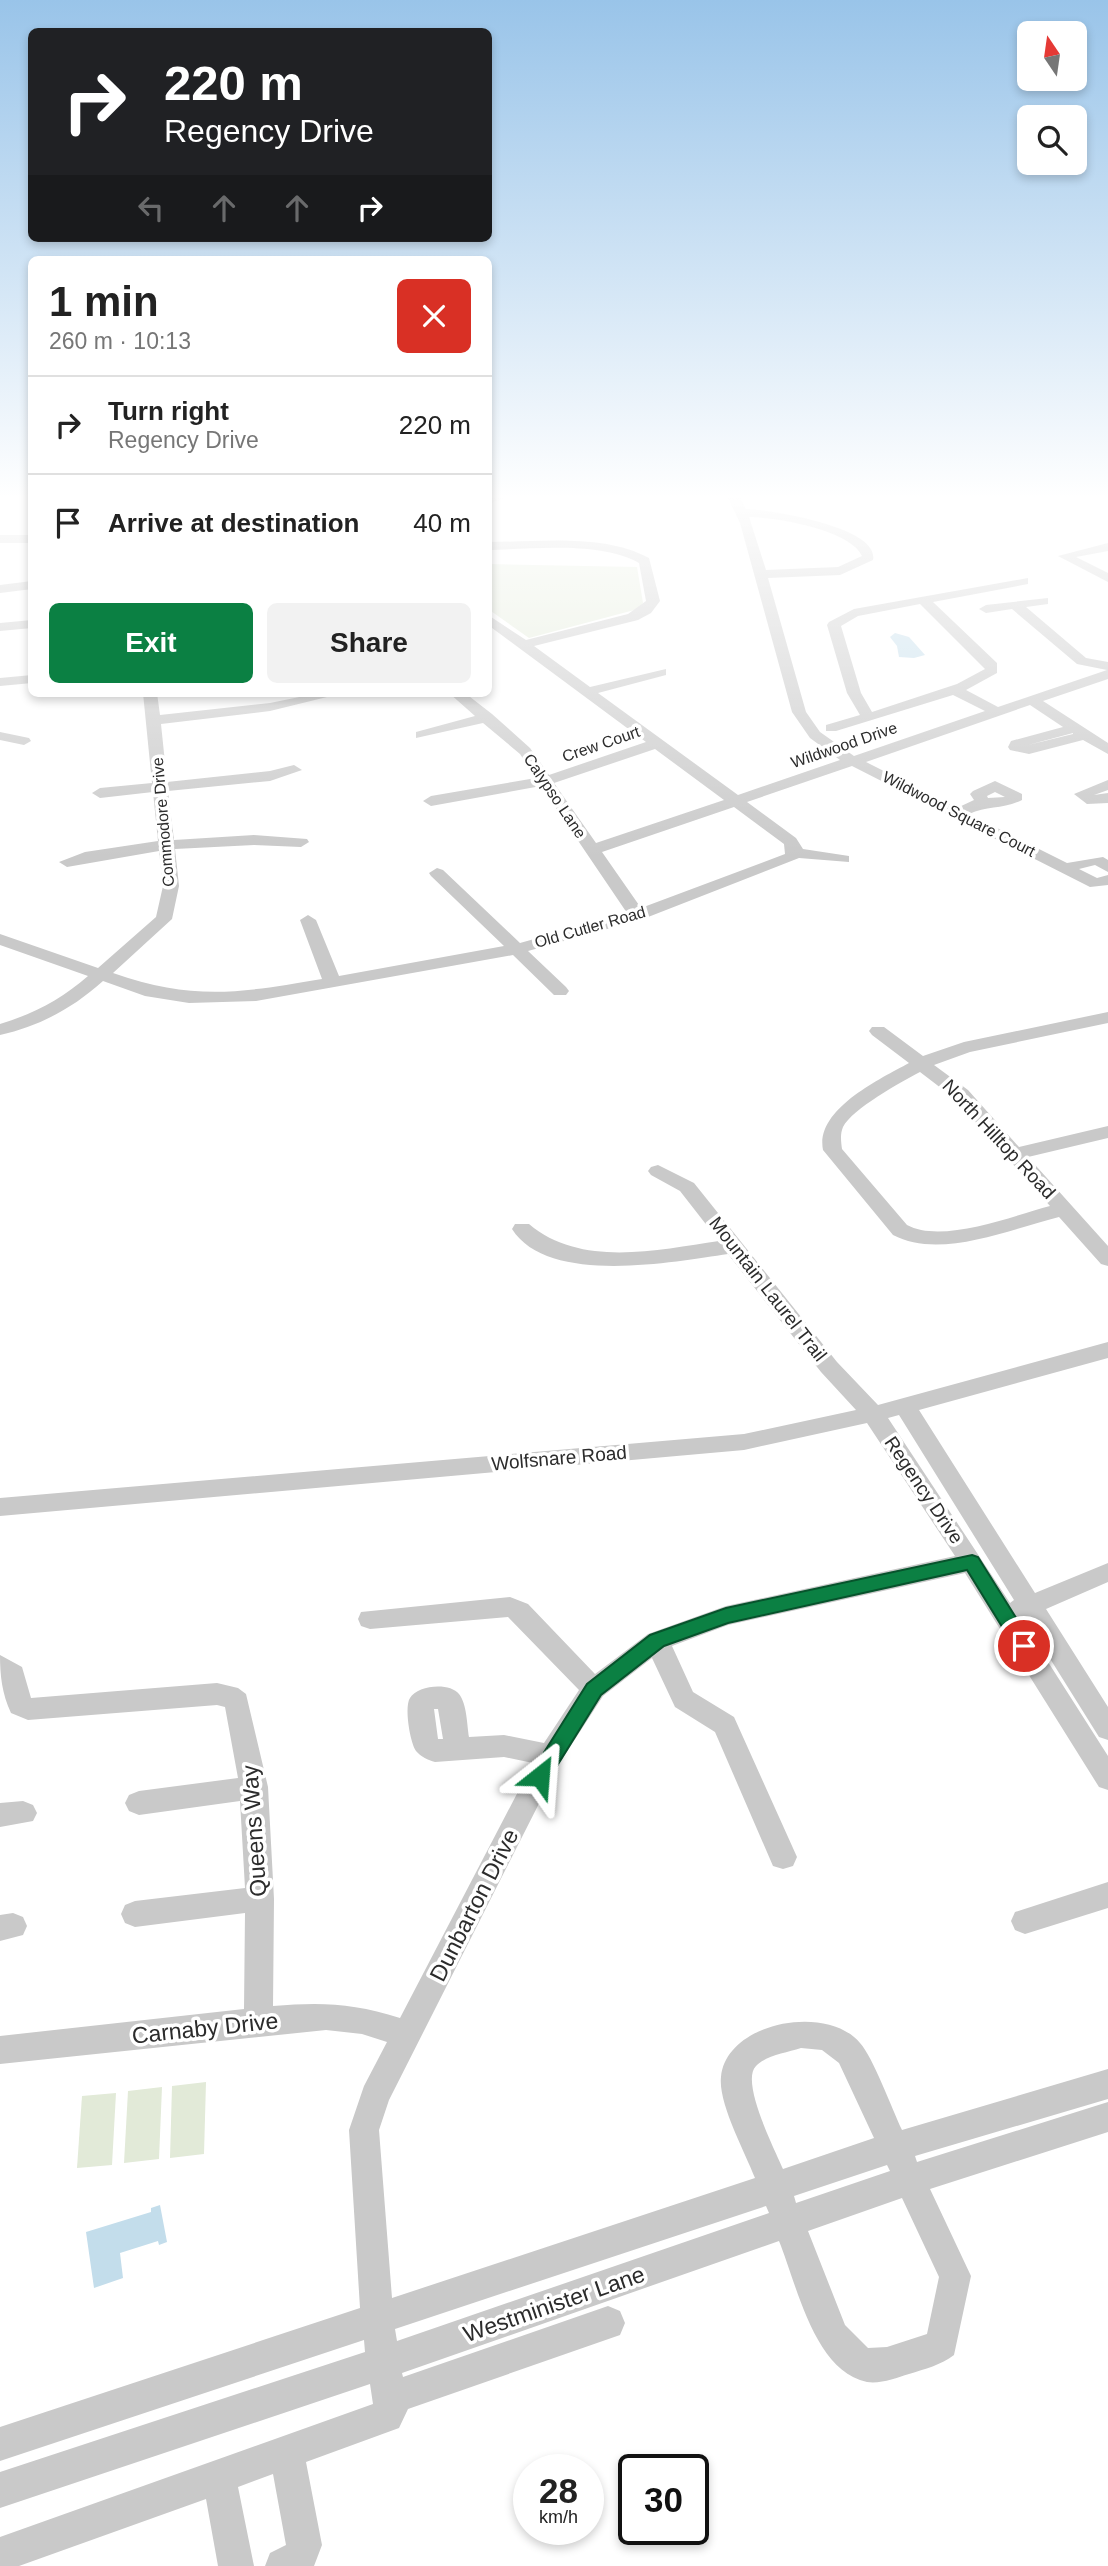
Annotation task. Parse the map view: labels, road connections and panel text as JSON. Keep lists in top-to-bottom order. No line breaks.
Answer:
{"streets":{"street":["Crew Court","Wildwood Drive","Calypso Lane","Wildwood Square Court","Commodore Drive","Old Cutler Road","North Hilltop Road","Mountain Laurel Trail","Wolfsnare Road","Regency Drive","Queens Way","Dunbarton Drive","Carnaby Drive","Westminister Lane"]},"crossings":[["Crew Court","Calypso Lane"],["Wildwood Drive","Calypso Lane"],["Wildwood Drive","Wildwood Square Court"],["Calypso Lane","Old Cutler Road"],["Commodore Drive","Old Cutler Road"],["Mountain Laurel Trail","Wolfsnare Road"],["Mountain Laurel Trail","Regency Drive"],["Wolfsnare Road","Regency Drive"],["Regency Drive","Dunbarton Drive"],["Queens Way","Carnaby Drive"],["Dunbarton Drive","Carnaby Drive"],["Dunbarton Drive","Westminister Lane"]],"north":"top","page":{"turn":["220 m","Regency Drive"],"heading":["1 min","260 m · 10:13"],"list":[{"name":"Turn right","note":"Regency Drive","value":"220 m"},{"name":"Arrive at destination","value":"40 m"}],"buttons":["Exit","Share"],"speed":"28 km/h","limit":"30"}}
